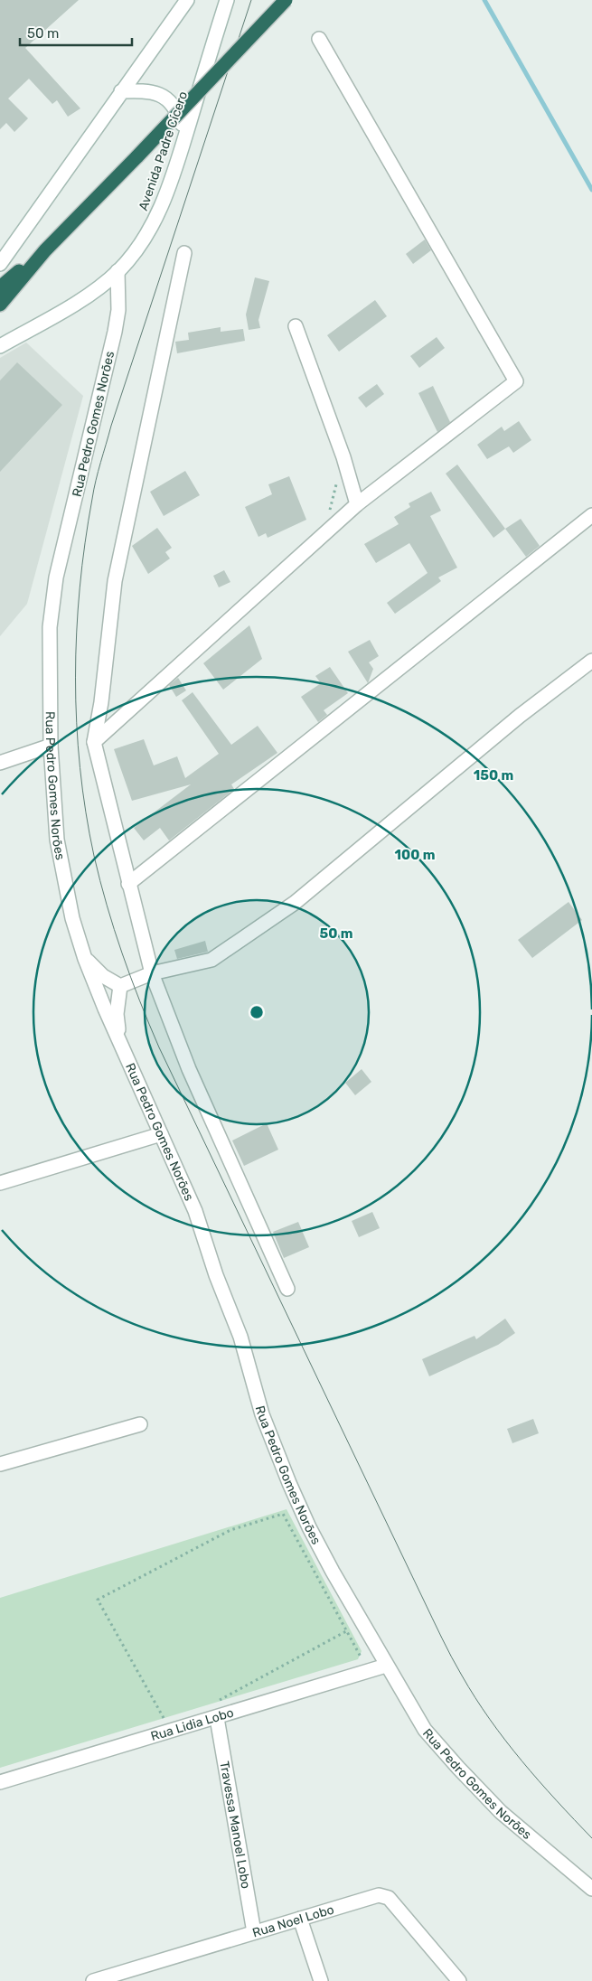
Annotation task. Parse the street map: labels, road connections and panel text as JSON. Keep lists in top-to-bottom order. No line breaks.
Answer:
{"streets":{"highway":["Avenida Padre Cícero"],"street":["Rua Pedro Gomes Norões","Rua Lidia Lobo","Travessa Manoel Lobo","Rua Noel Lobo"]},"crossings":[["Avenida Padre Cícero","Rua Pedro Gomes Norões"],["Rua Pedro Gomes Norões","Rua Lidia Lobo"],["Rua Lidia Lobo","Travessa Manoel Lobo"],["Travessa Manoel Lobo","Rua Noel Lobo"]],"scale_bar":"50 m","rings":["150 m","100 m","50 m"]}
